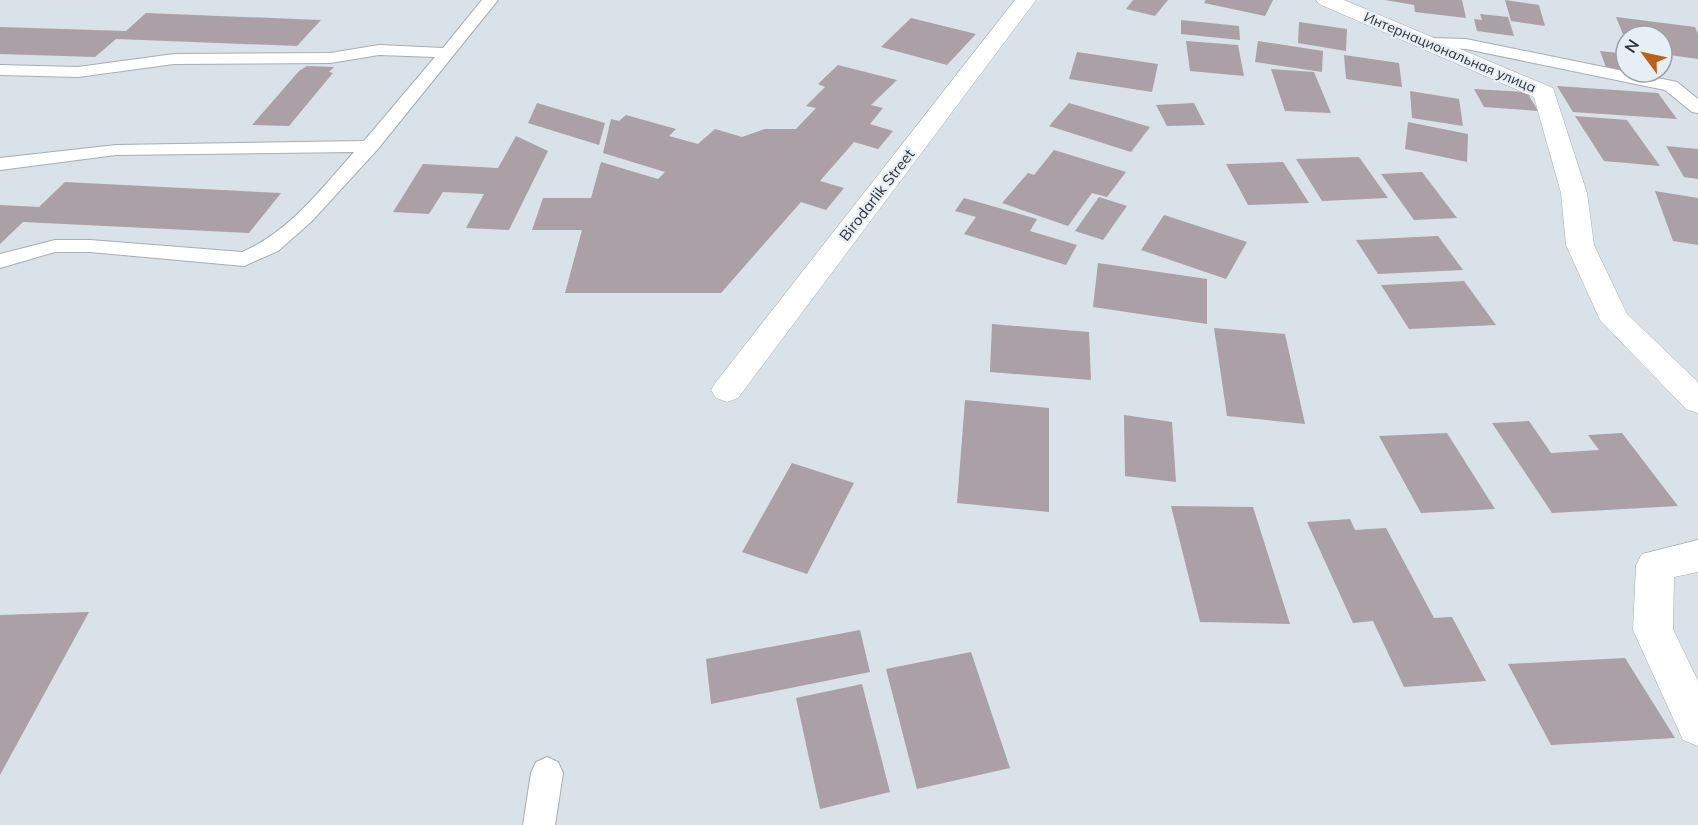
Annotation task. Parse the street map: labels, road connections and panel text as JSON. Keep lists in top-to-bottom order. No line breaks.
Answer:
{"streets":{"street":["Интернациональная улица","Birodarlik Street"]},"north":"top left"}
